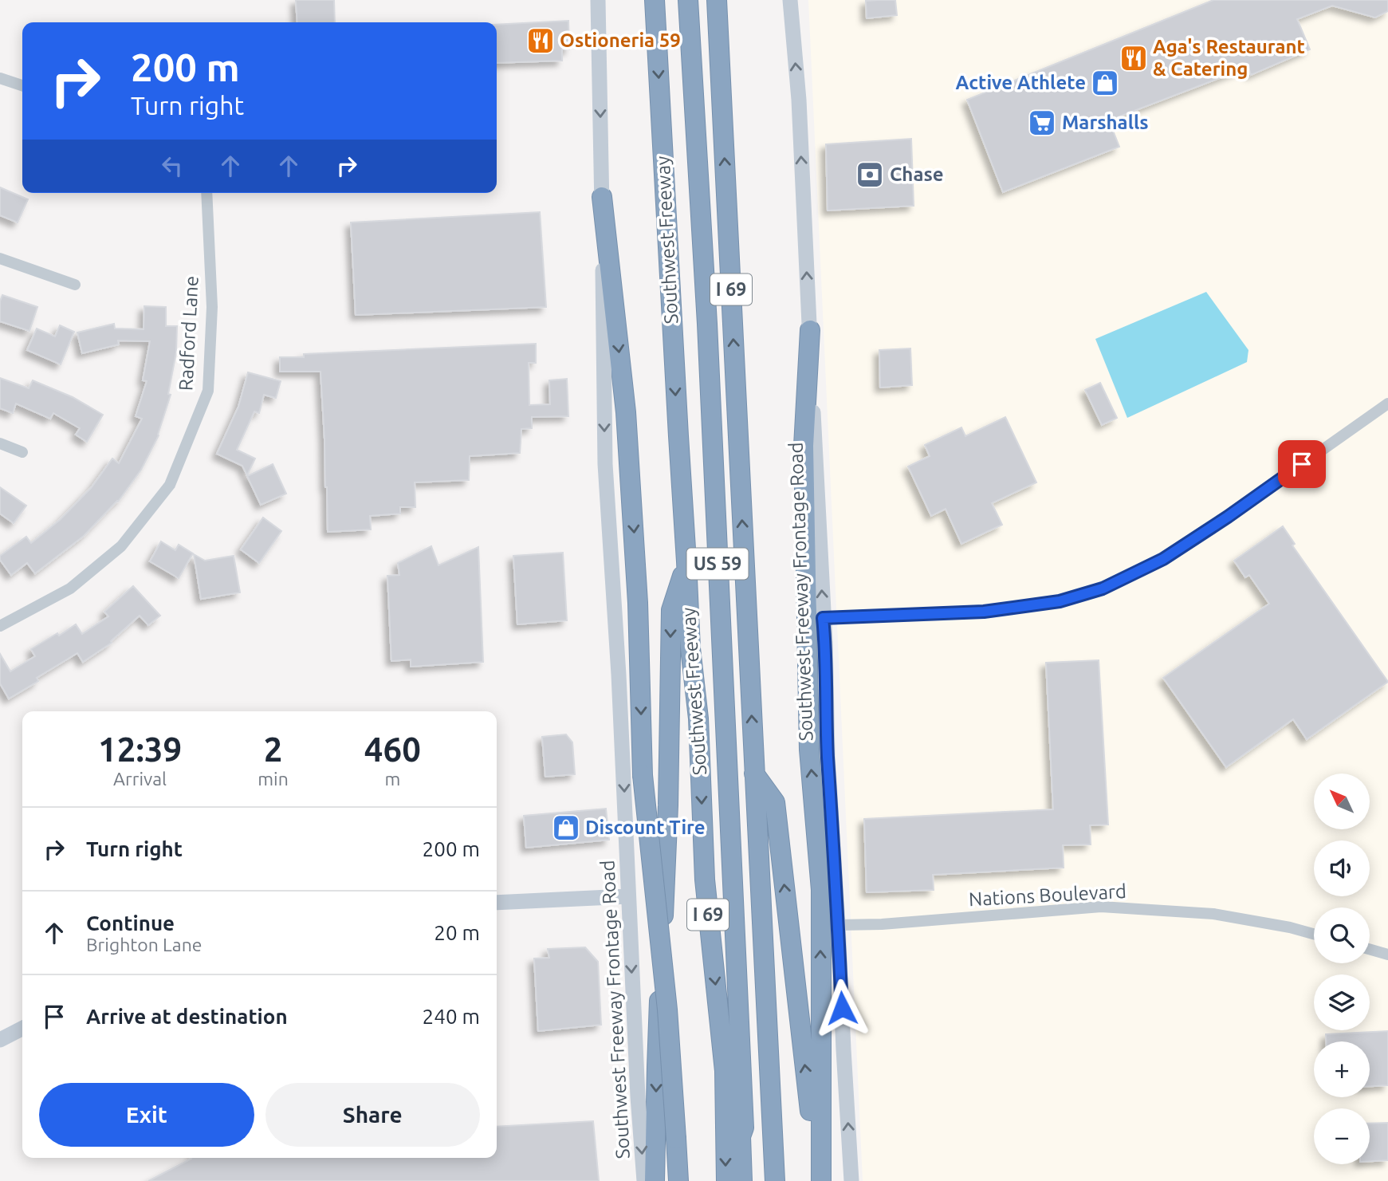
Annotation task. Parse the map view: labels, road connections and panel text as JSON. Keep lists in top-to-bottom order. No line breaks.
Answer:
{"streets":{"highway":["Southwest Freeway","I 69","US 59"],"main road":["Southwest Freeway Frontage Road"],"street":["Radford Lane","Nations Boulevard"]},"crossings":[["Southwest Freeway Frontage Road","Nations Boulevard"]],"places":{"restaurant":["Ostioneria 59","Aga's Restaurant & Catering"],"shop":["Active Athlete","Discount Tire"],"supermarket":["Marshalls"],"bank":["Chase"]},"north":"top left","page":{"turn":["200 m","Turn right"],"eta":["12:39","Arrival","2","min","460","m"],"map_buttons":["+","−"],"list":[{"name":"Turn right","value":"200 m"},{"name":"Continue","note":"Brighton Lane","value":"20 m"},{"name":"Arrive at destination","value":"240 m"}],"buttons":["Exit","Share"]}}
